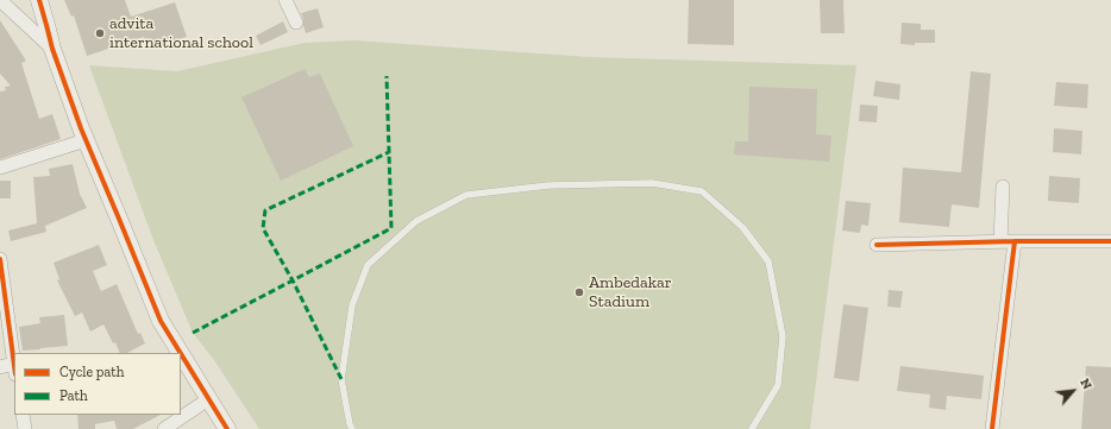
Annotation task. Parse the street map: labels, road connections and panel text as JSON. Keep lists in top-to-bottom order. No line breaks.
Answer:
{"places":["advita international school","Ambedakar Stadium"],"legend":["Cycle path","Path"],"north":"top right"}
